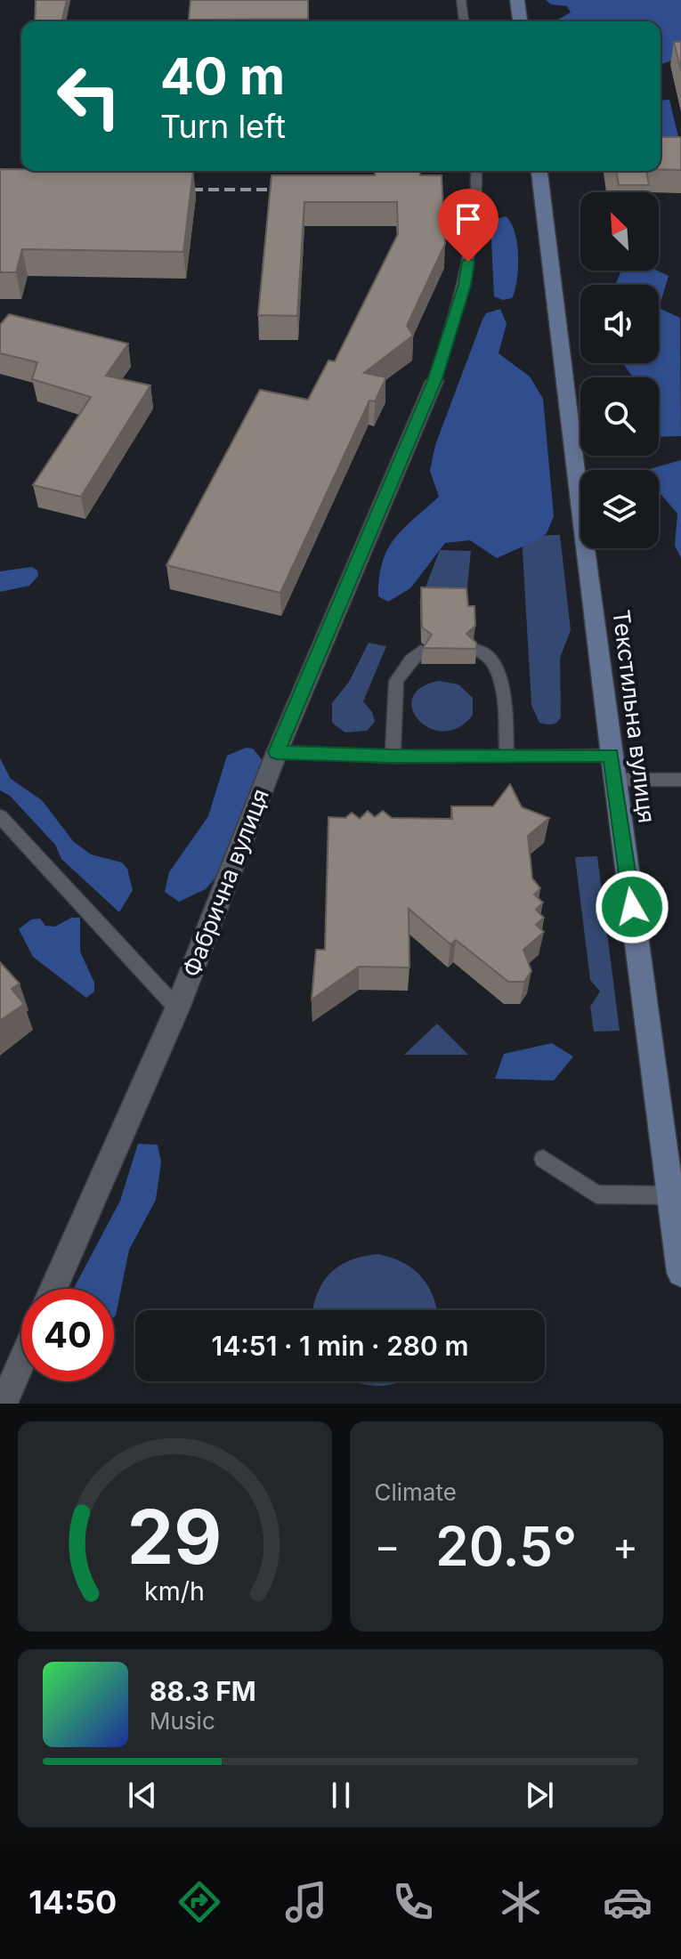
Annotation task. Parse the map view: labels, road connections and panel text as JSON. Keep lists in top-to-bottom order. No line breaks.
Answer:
{"streets":{"street":["Текстильна вулиця","Фабрична вулиця"]},"north":"top left","page":{"turn":["40 m","Turn left"],"limit":"40","trip":"14:51 · 1 min · 280 m","tile":"Climate","heat":["−","20.5°","+"],"song":["88.3 FM","Music"],"tabs":"14:50","gauge":["29","km/h"]}}
